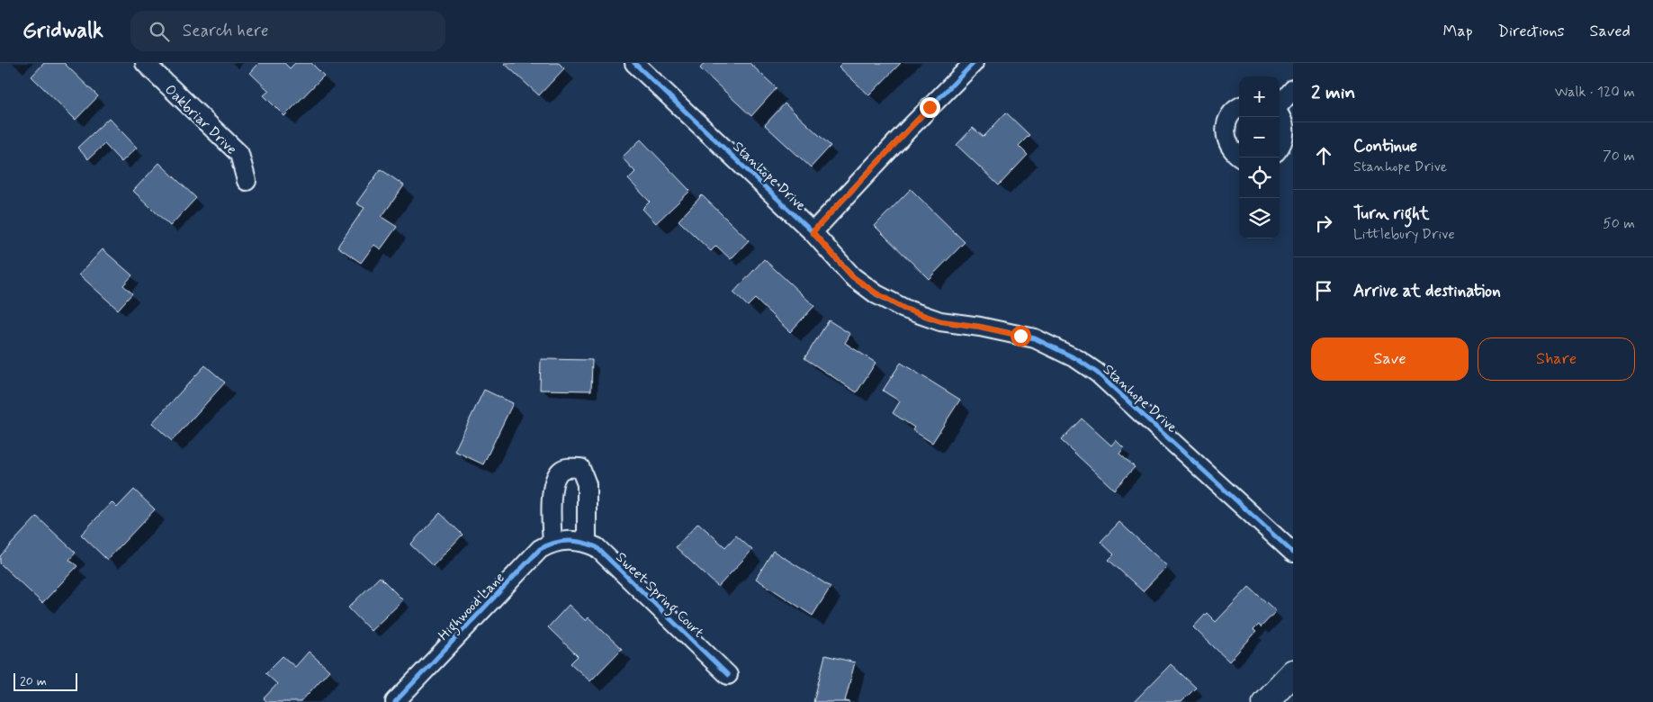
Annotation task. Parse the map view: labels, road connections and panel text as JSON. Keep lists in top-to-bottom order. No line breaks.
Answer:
{"streets":{"street":["Oakbriar Drive","Stanhope Drive","Sweet Spring Court","Highwood Lane"]},"crossings":[["Sweet Spring Court","Highwood Lane"]],"scale_bar":"20 m","page":{"header":"Gridwalk","search":"Search here","nav":["Map","Directions","Saved"],"heading":["2 min","Walk · 120 m"],"map_buttons":["+","−"],"list":[["Continue","Stanhope Drive","70 m"],["Turn right","Littlebury Drive","50 m"],"Arrive at destination"],"buttons":["Save","Share"],"scale":"20 m"}}
